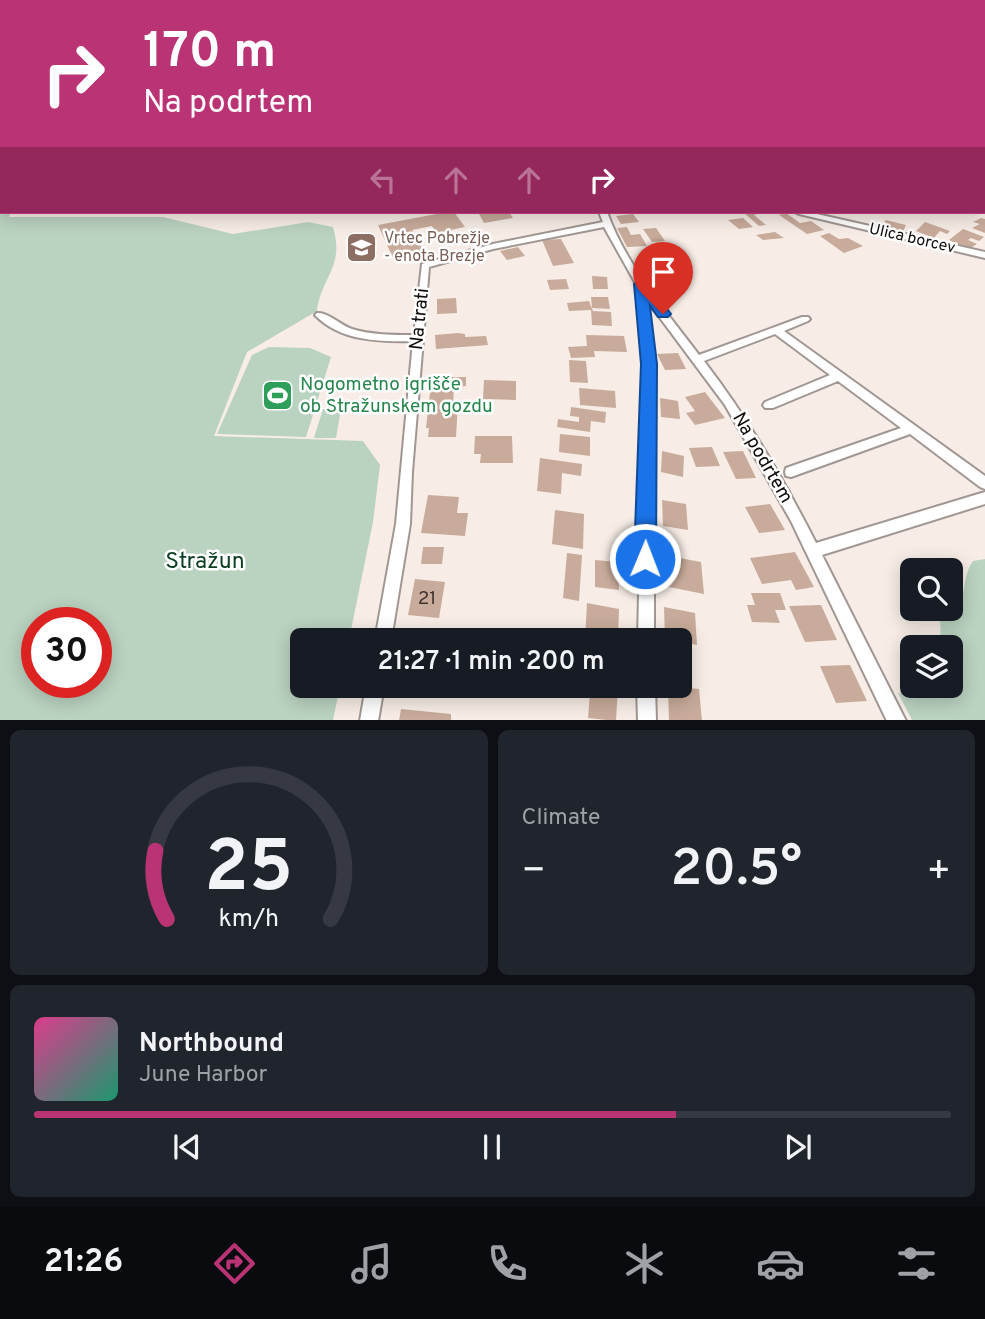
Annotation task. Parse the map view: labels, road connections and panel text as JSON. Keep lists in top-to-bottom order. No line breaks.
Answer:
{"streets":{"street":["Ulica borcev","Na trati","Na podrtem"]},"crossings":[["Na trati","Na podrtem"]],"parks":["Stražun"],"places":{"school or university":["Vrtec Pobrežje - enota Brezje"],"sports":["Nogometno igrišče ob Stražunskem gozdu"]},"house_numbers":["21"],"page":{"turn":["170 m","Na podrtem"],"limit":"30","trip":"21:27 · 1 min · 200 m","tile":"Climate","heat":["−","20.5°","+"],"song":["Northbound","June Harbor"],"tabs":"21:26","gauge":["25","km/h"]}}
